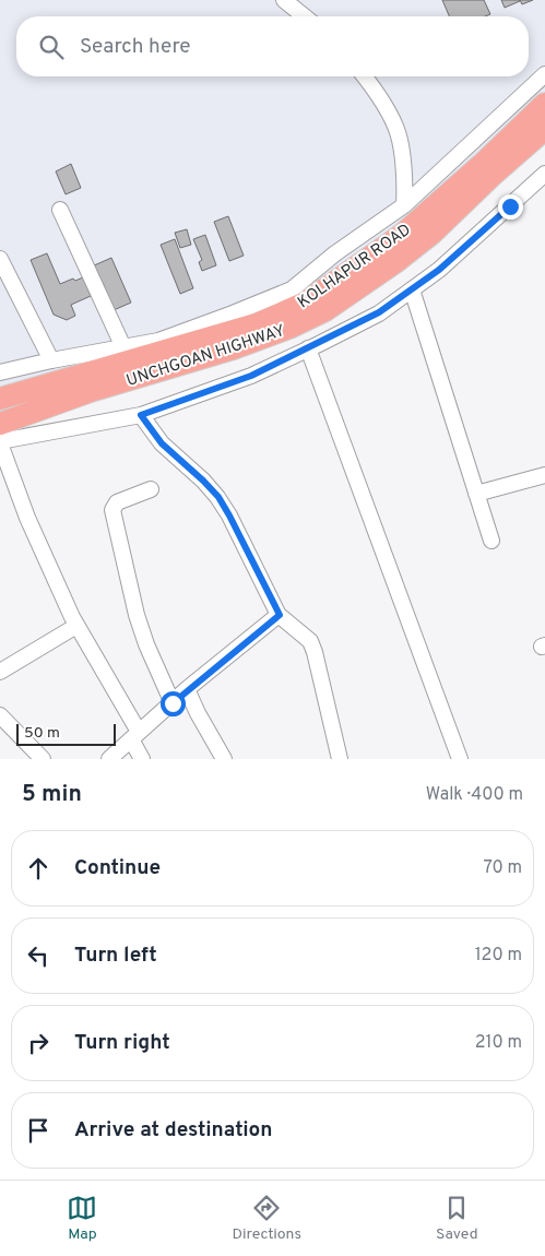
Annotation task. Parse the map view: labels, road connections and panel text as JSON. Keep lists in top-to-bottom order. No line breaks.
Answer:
{"streets":{"highway":["KOLHAPUR ROAD","UNCHGOAN HIGHWAY"]},"scale_bar":"50 m","page":{"search":"Search here","scale":"50 m","heading":["5 min","Walk · 400 m"],"list":[["Continue","70 m"],["Turn left","120 m"],["Turn right","210 m"],"Arrive at destination"],"nav":["Map","Directions","Saved"]}}
